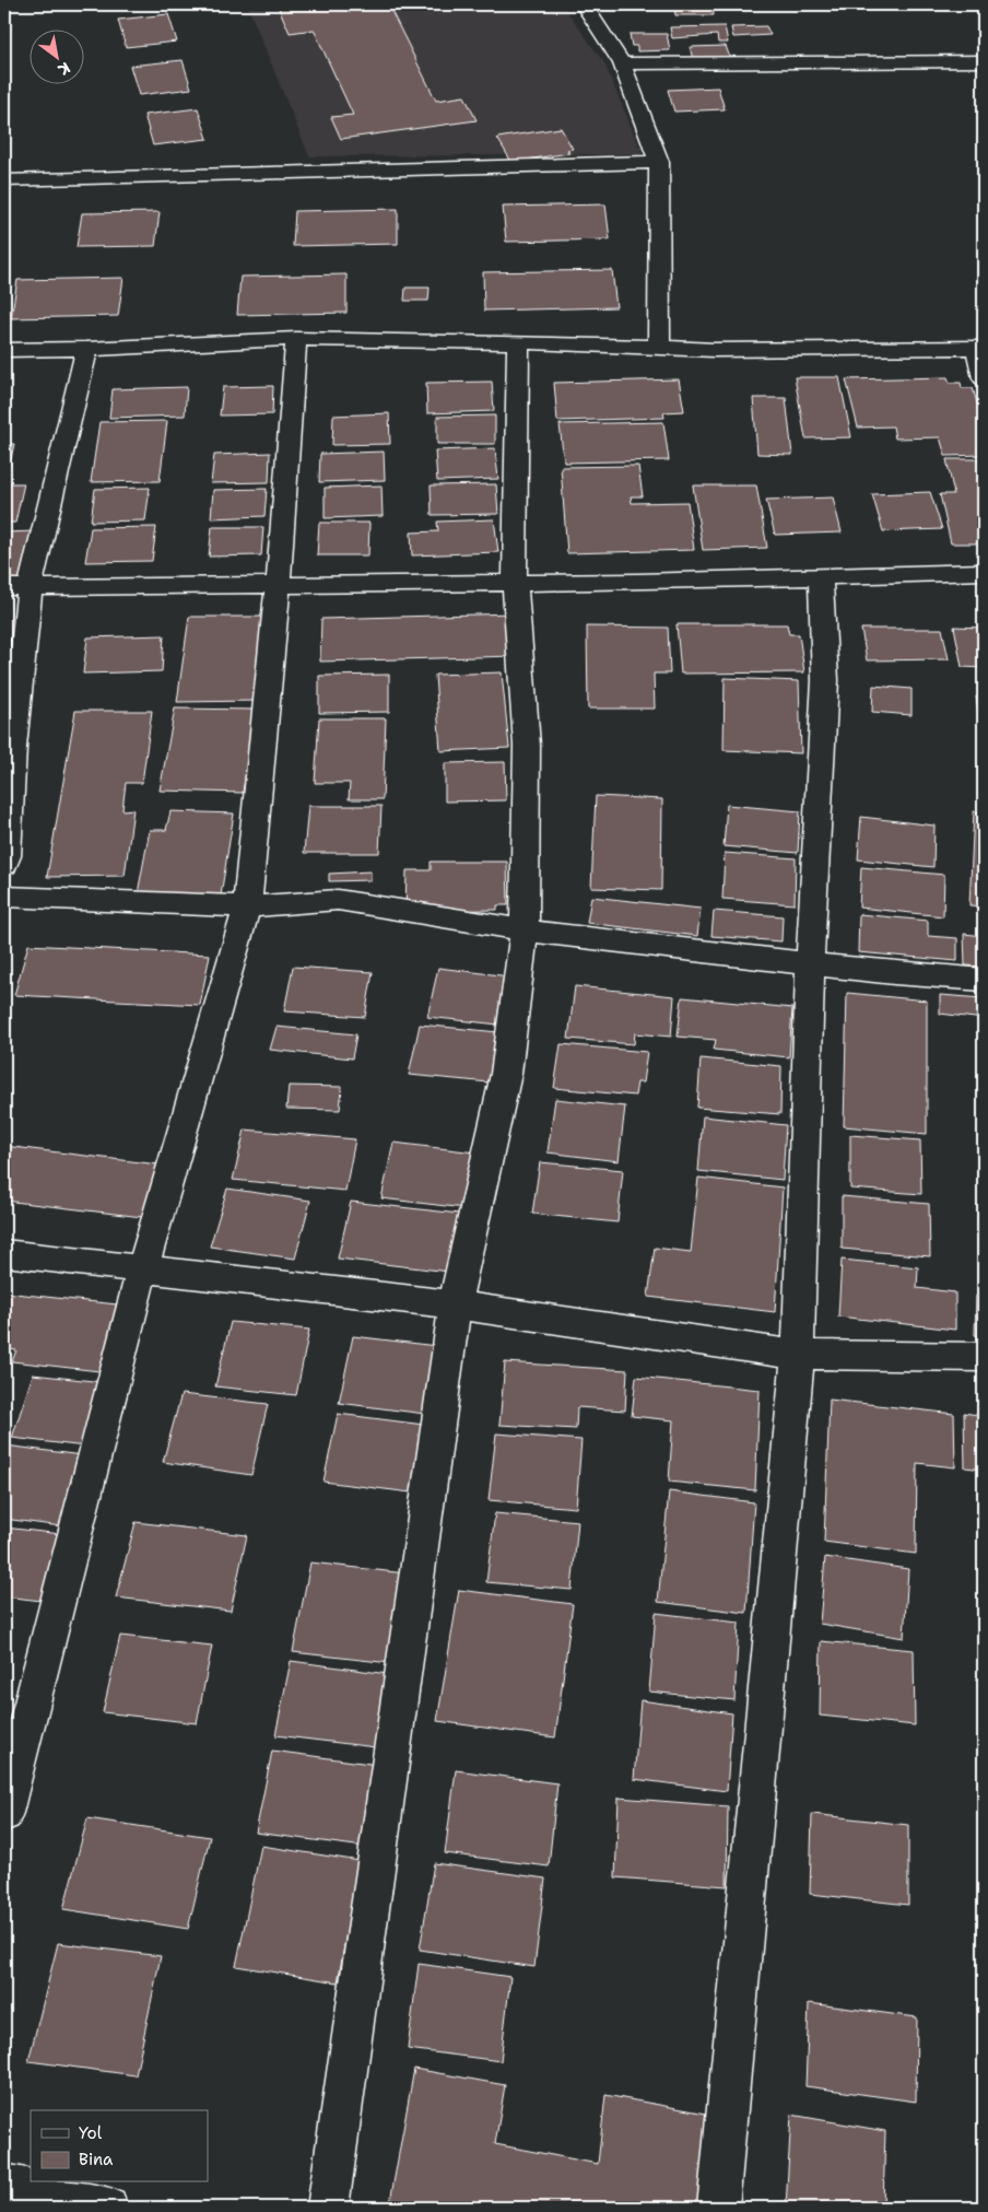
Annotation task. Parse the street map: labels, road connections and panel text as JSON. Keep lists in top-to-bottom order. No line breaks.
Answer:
{"legend":["Yol","Bina"],"north":"bottom right"}
